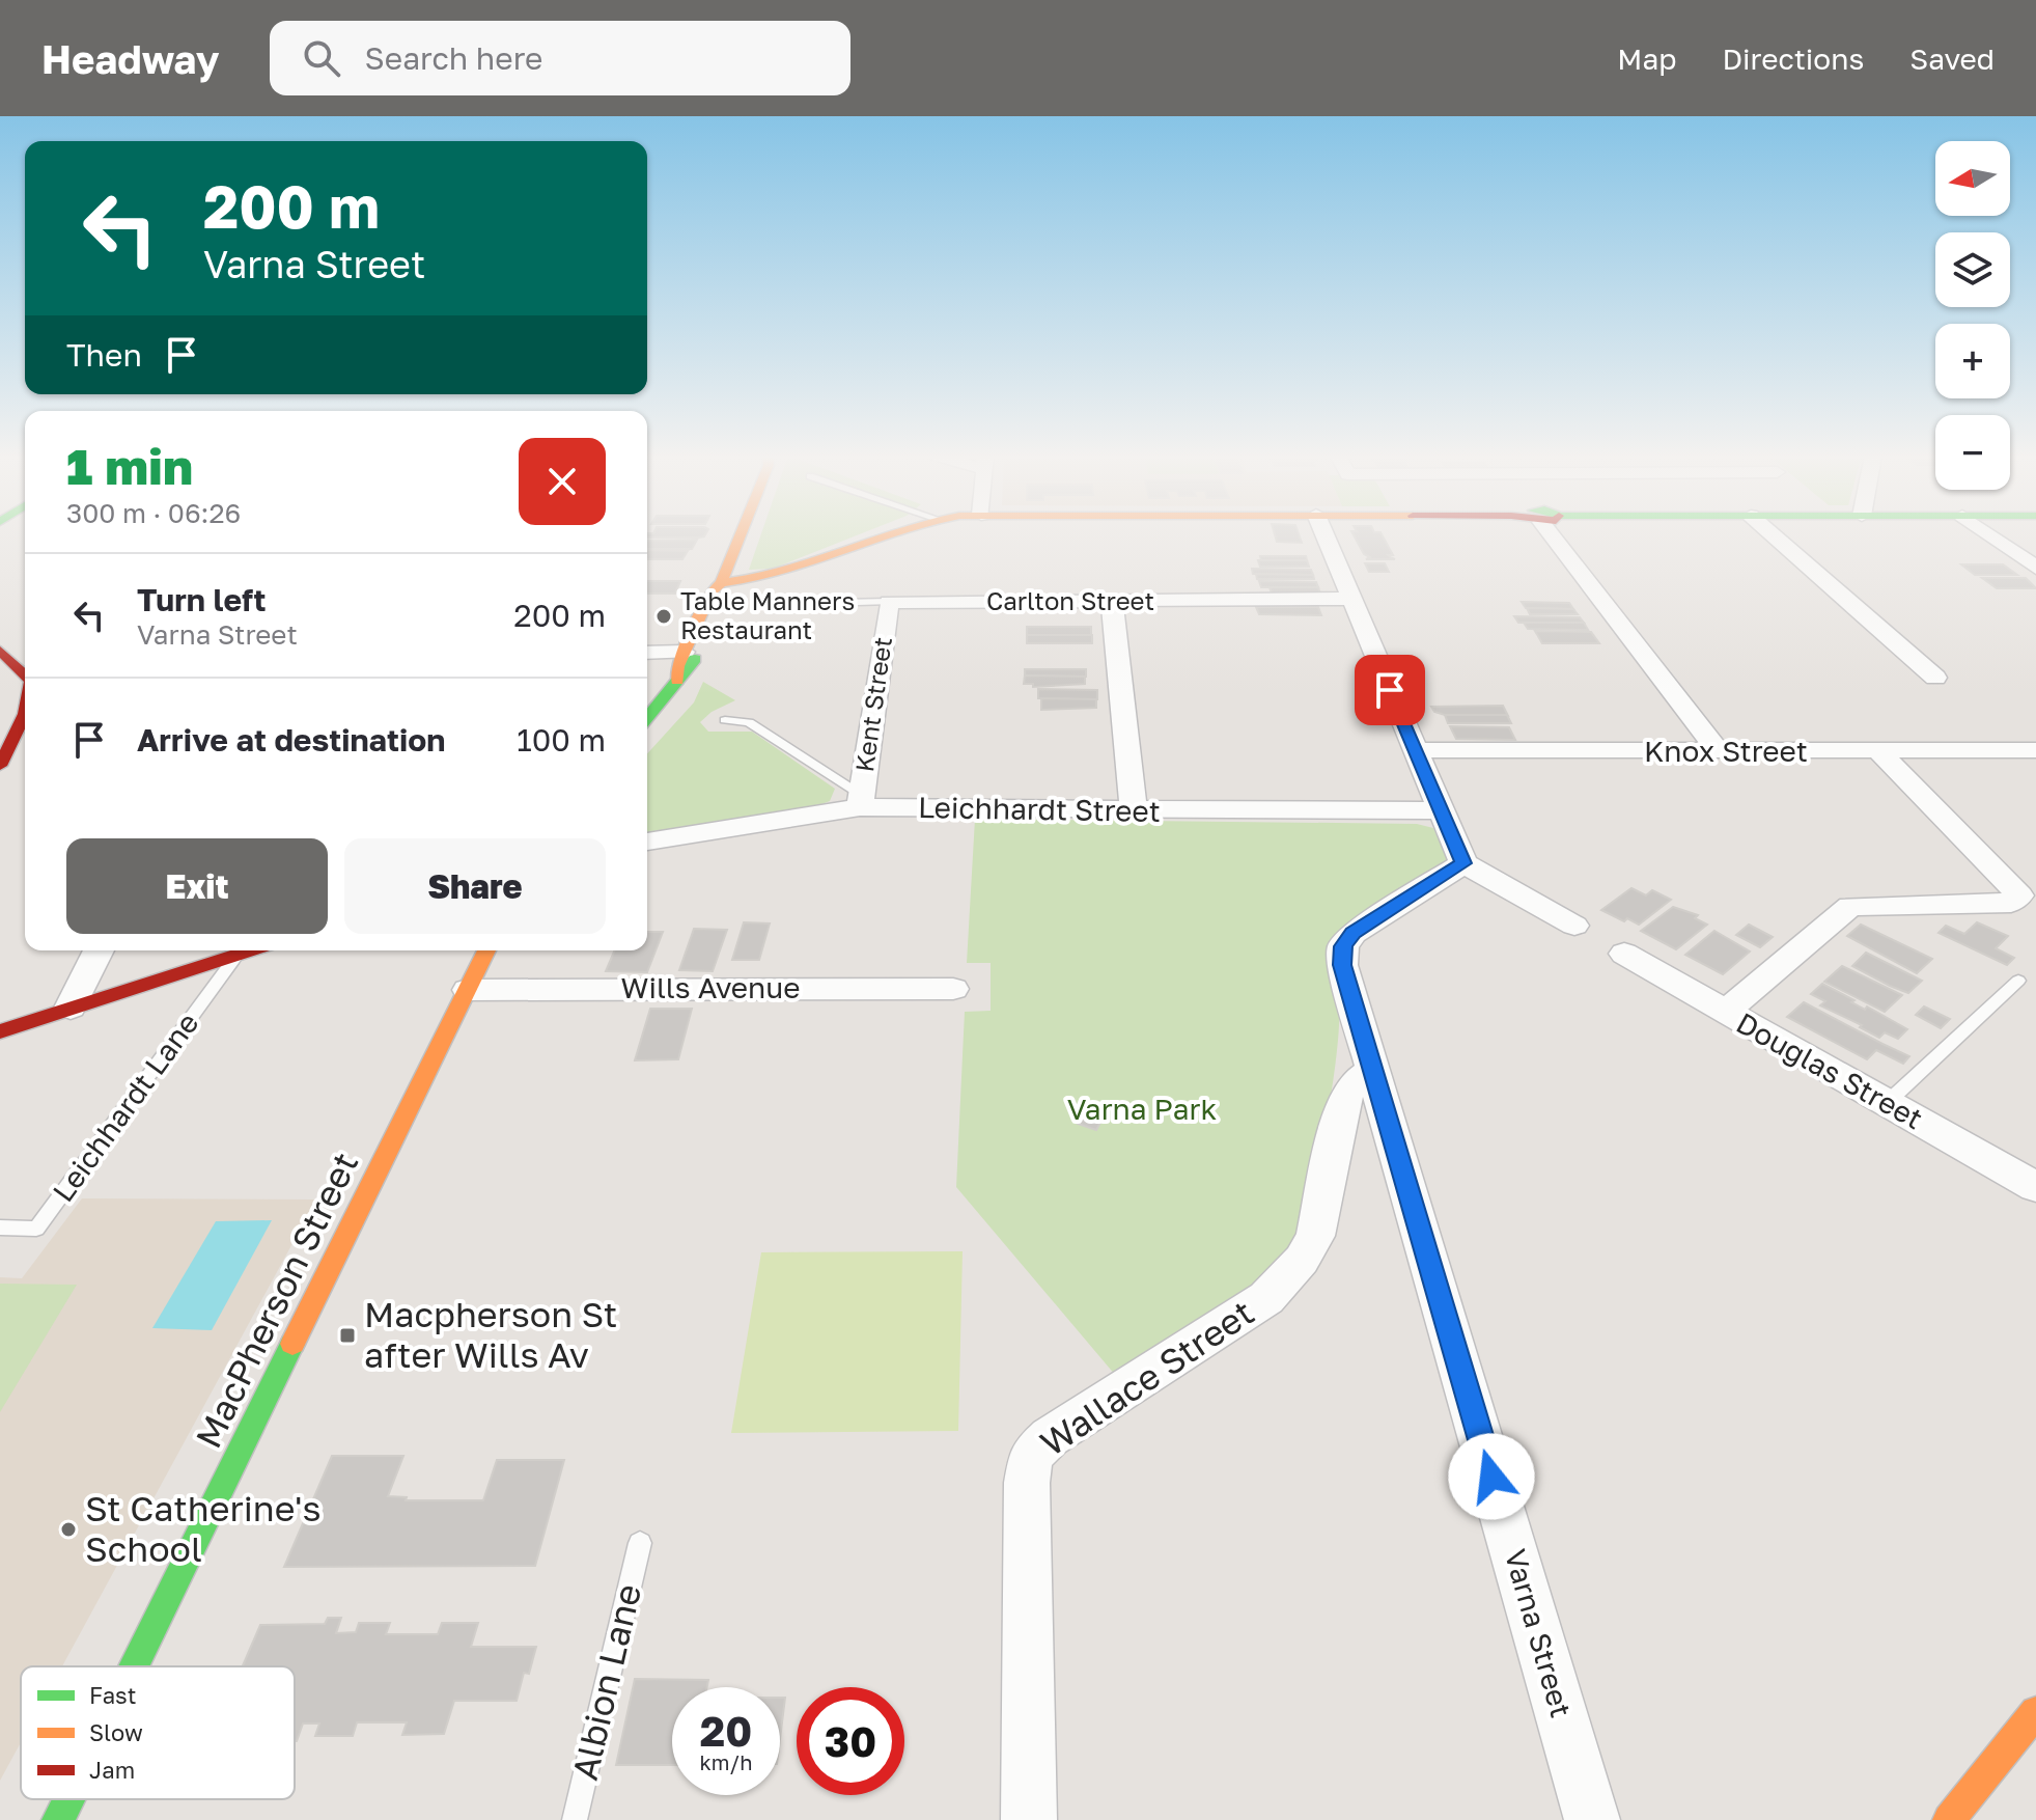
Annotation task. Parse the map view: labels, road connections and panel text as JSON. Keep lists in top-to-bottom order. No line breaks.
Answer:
{"streets":{"main road":["MacPherson Street"],"street":["Carlton Street","Kent Street","Knox Street","Leichhardt Street","Wills Avenue","Douglas Street","Wallace Street","Varna Street"],"lane":["Leichhardt Lane","Albion Lane"]},"crossings":[["Carlton Street","Kent Street"],["Kent Street","Leichhardt Street"],["Wills Avenue","MacPherson Street"],["Wallace Street","Varna Street"]],"parks":["Varna Park"],"places":{"other":["Table Manners Restaurant","St Catherine's School"],"transit":["Macpherson St after Wills Av"]},"legend":["Fast","Slow","Jam"],"north":"left","page":{"header":"Headway","search":"Search here","nav":["Map","Directions","Saved"],"map_buttons":["+","−"],"turn":["200 m","Varna Street"],"then":"Then","heading":["1 min","300 m · 06:26"],"list":[{"name":"Turn left","note":"Varna Street","value":"200 m"},{"name":"Arrive at destination","value":"100 m"}],"buttons":["Exit","Share"],"speed":"20 km/h","limit":"30"}}
